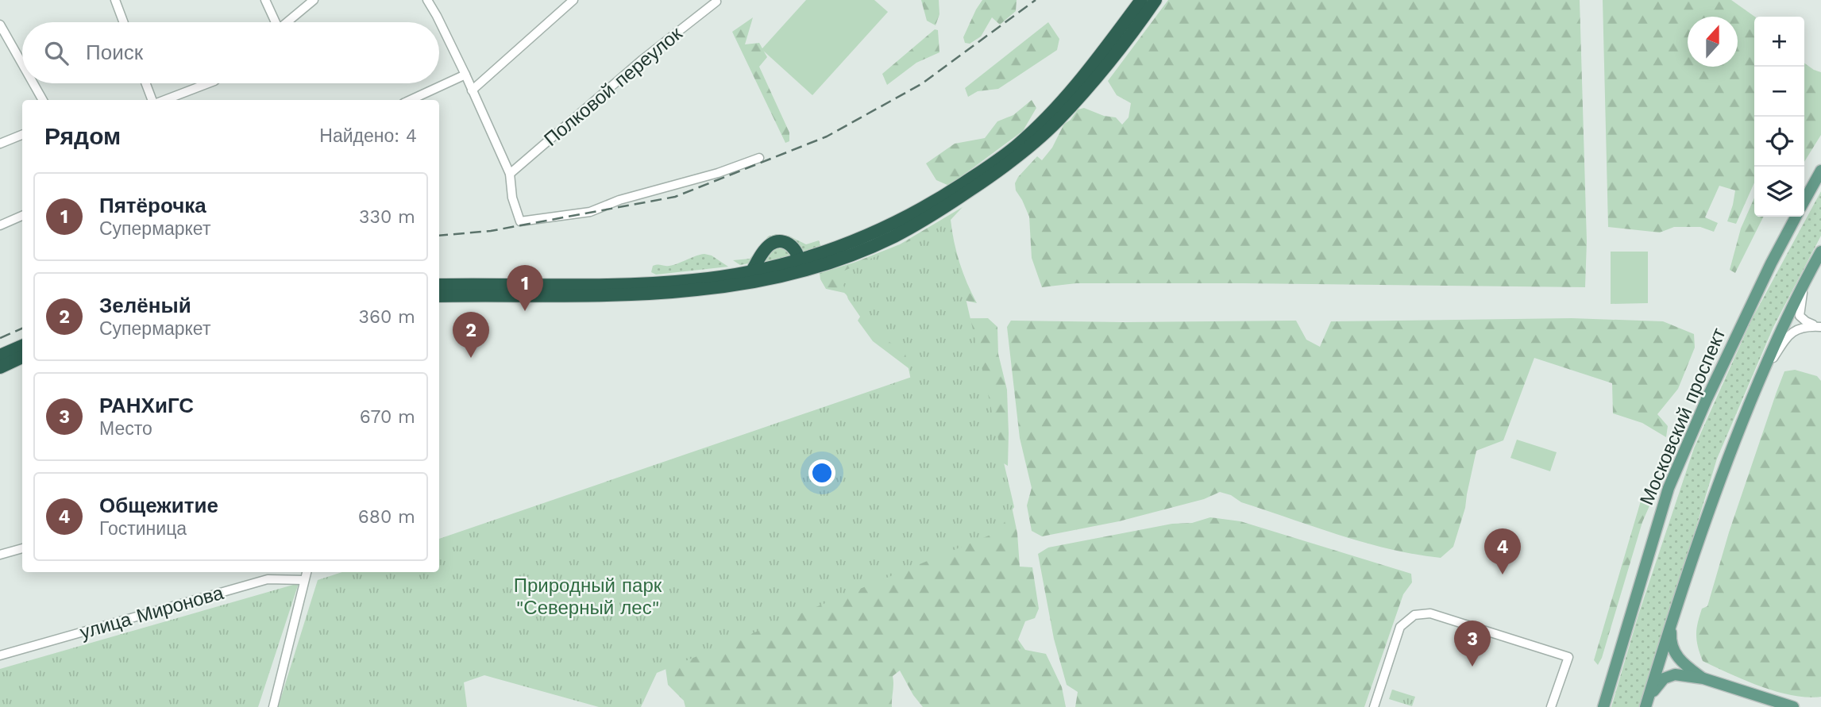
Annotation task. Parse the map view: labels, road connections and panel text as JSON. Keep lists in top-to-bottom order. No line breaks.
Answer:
{"streets":{"main road":["Московский проспект"],"street":["Полковой переулок","улица Миронова"]},"parks":["Природный парк \"Северный лес\""],"north":"top","page":{"map_buttons":["+","−"],"search":"Поиск","heading":["Рядом","Найдено: 4"],"list":[{"mark":"1","name":"Пятёрочка","note":"Супермаркет","value":"330 m"},{"mark":"2","name":"Зелёный","note":"Супермаркет","value":"360 m"},{"mark":"3","name":"РАНХиГС","note":"Место","value":"670 m"},{"mark":"4","name":"Общежитие","note":"Гостиница","value":"680 m"}],"pins":["1","2","4","3"]}}
